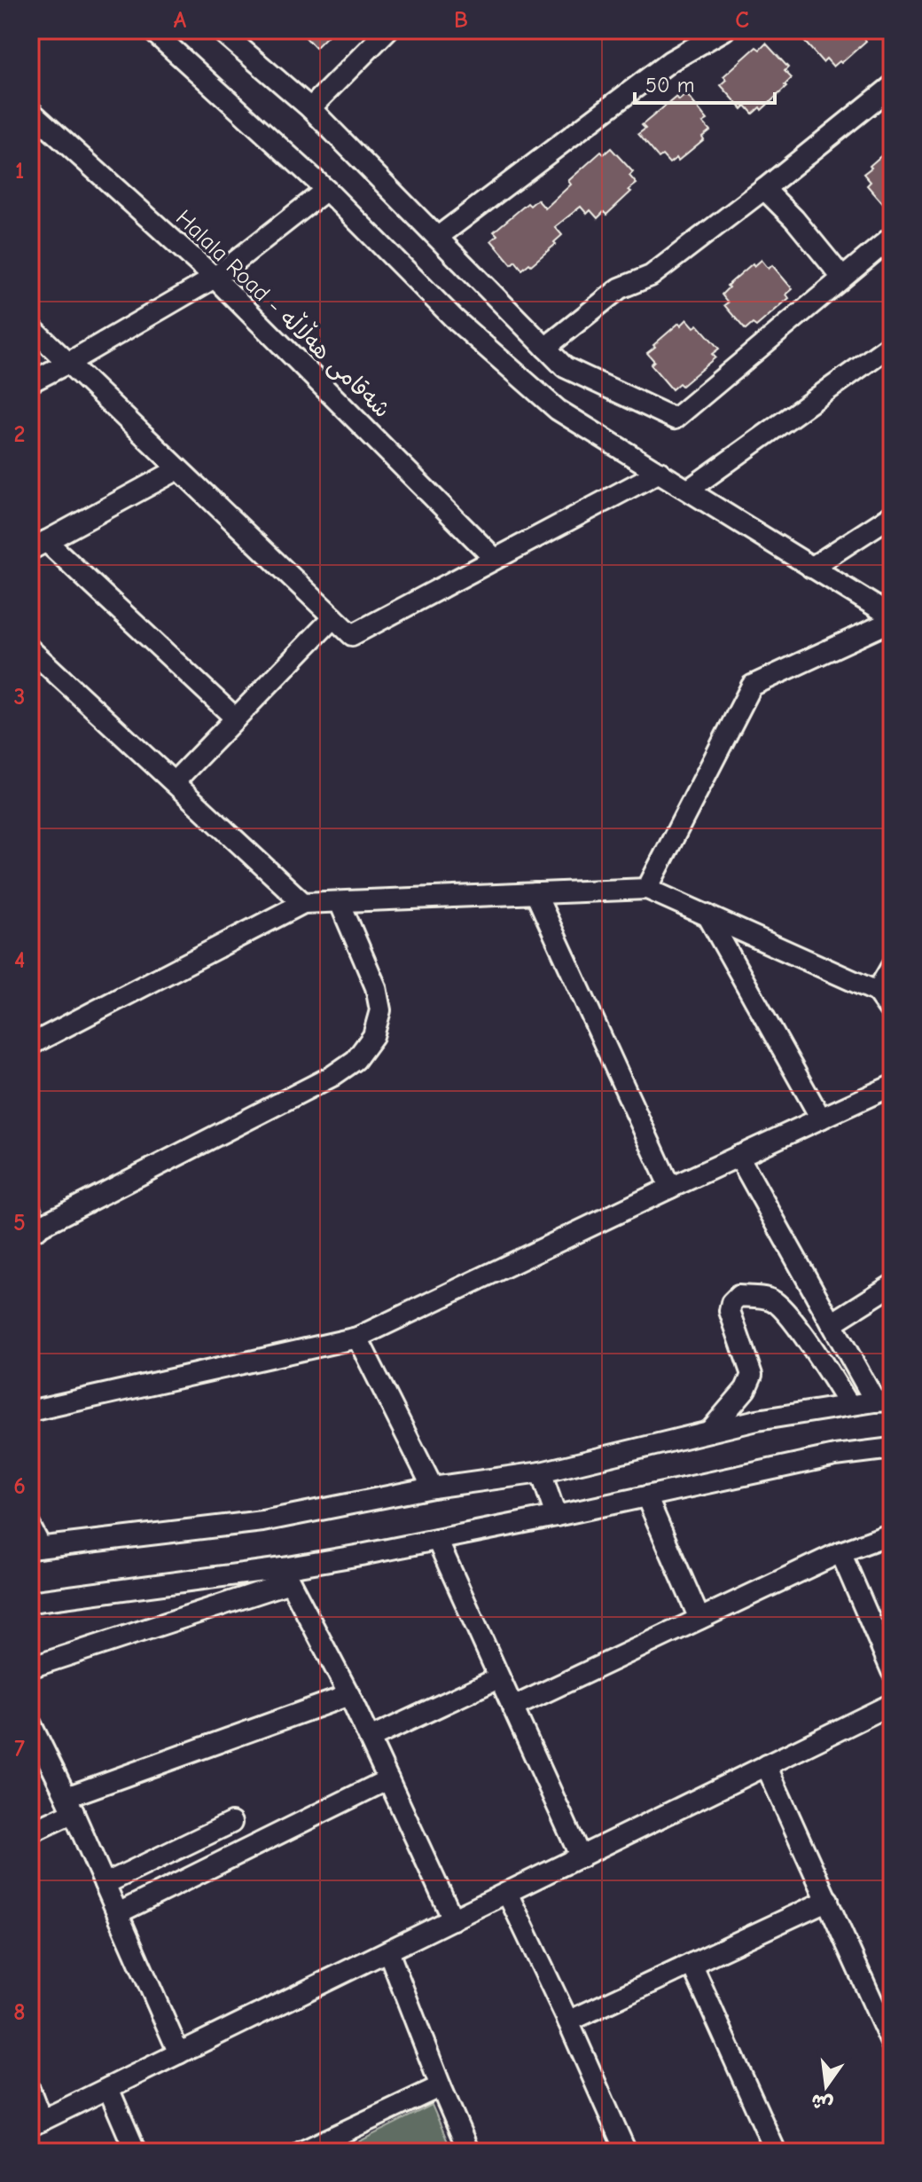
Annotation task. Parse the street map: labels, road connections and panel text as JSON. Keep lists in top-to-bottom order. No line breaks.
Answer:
{"streets":{"street":["Halala Road - شەقامی هەڵاڵە"]},"scale_bar":"50 m","north":"bottom","grid":{"columns":["A","B","C"],"rows":["1","2","3","4","5","6","7","8"]}}
